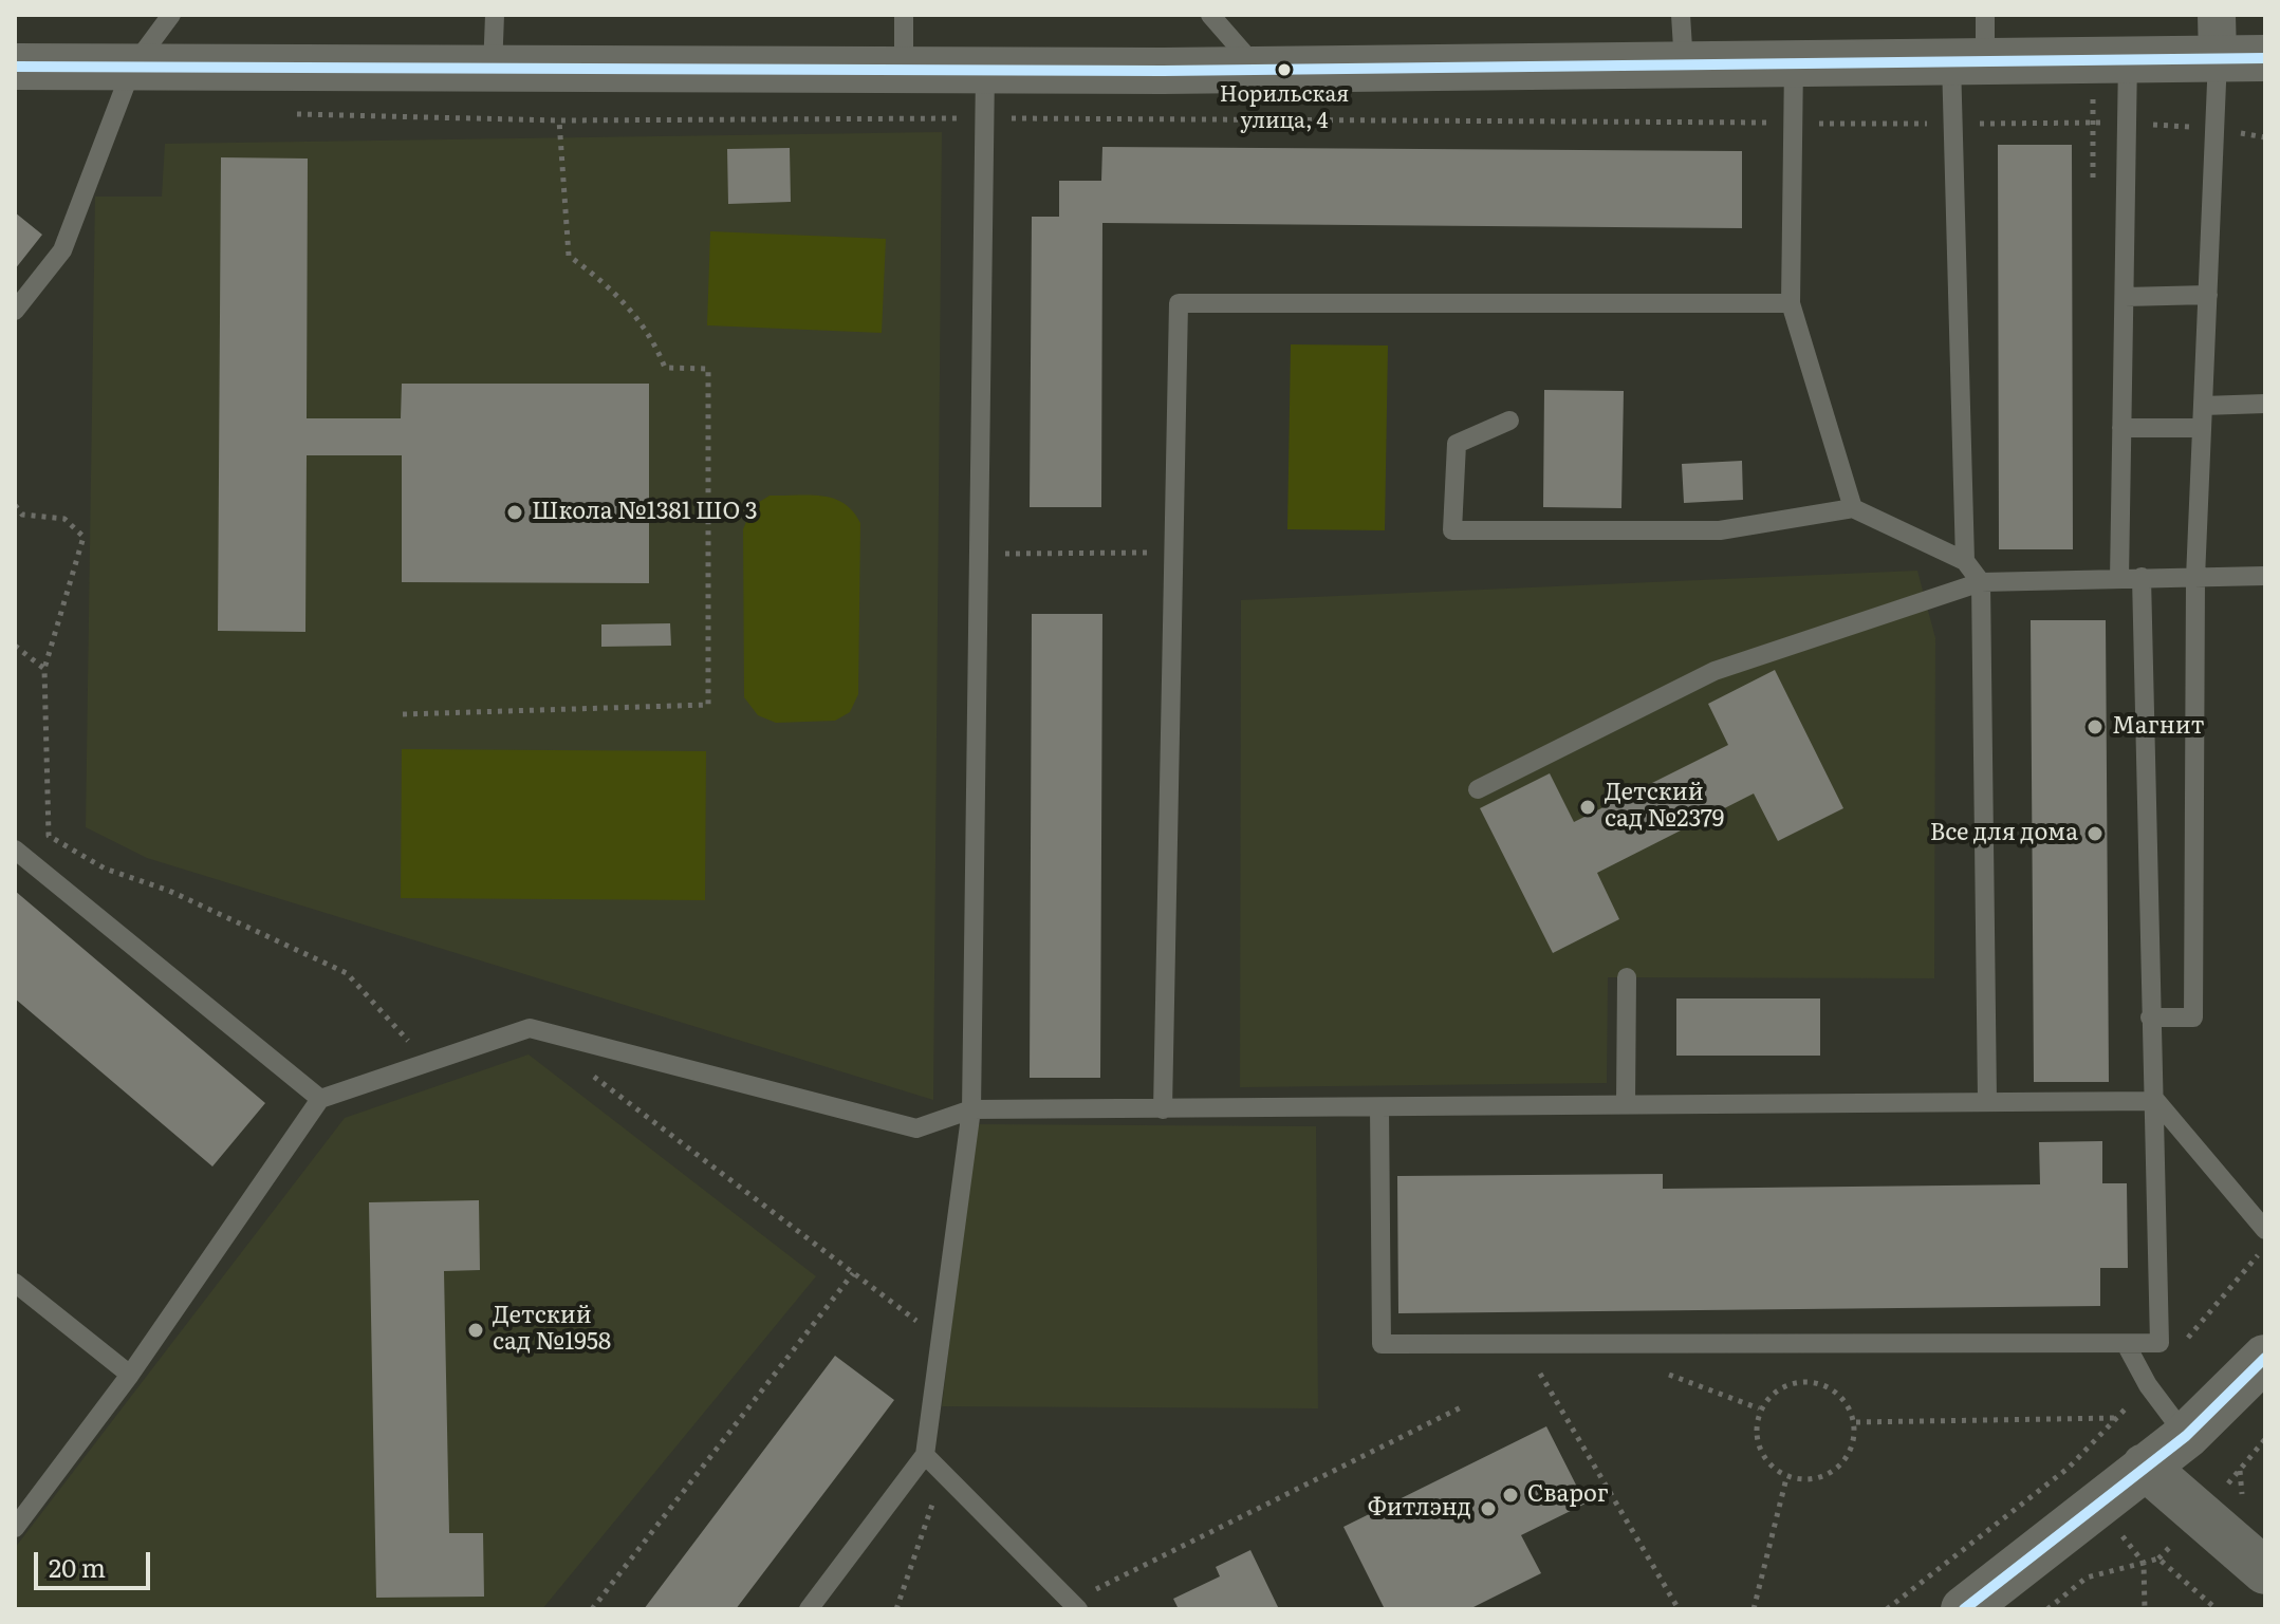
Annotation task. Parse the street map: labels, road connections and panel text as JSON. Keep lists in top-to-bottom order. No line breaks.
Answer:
{"places":["Норильская улица, 4","Школа №1381 ШО 3","Магнит","Детский сад №2379","Все для дома","Детский сад №1958","Сварог","Фитлэнд"],"scale_bar":"20 m"}
